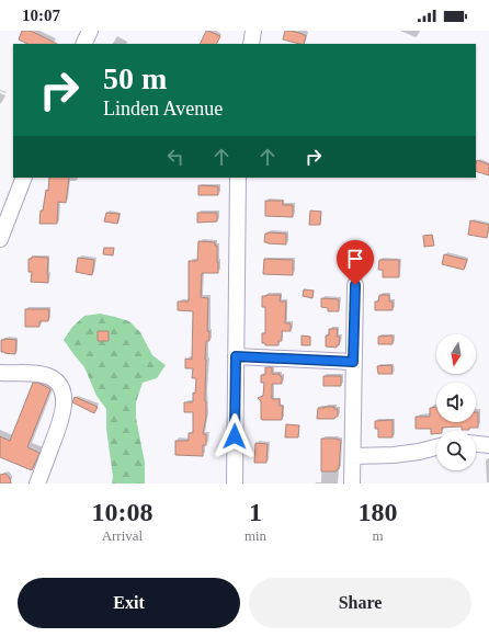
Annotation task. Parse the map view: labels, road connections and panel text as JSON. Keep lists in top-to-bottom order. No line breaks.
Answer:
{"north":"bottom","page":{"status":"10:07","turn":["50 m","Linden Avenue"],"eta":["10:08","Arrival","1","min","180","m"],"buttons":["Exit","Share"]}}
